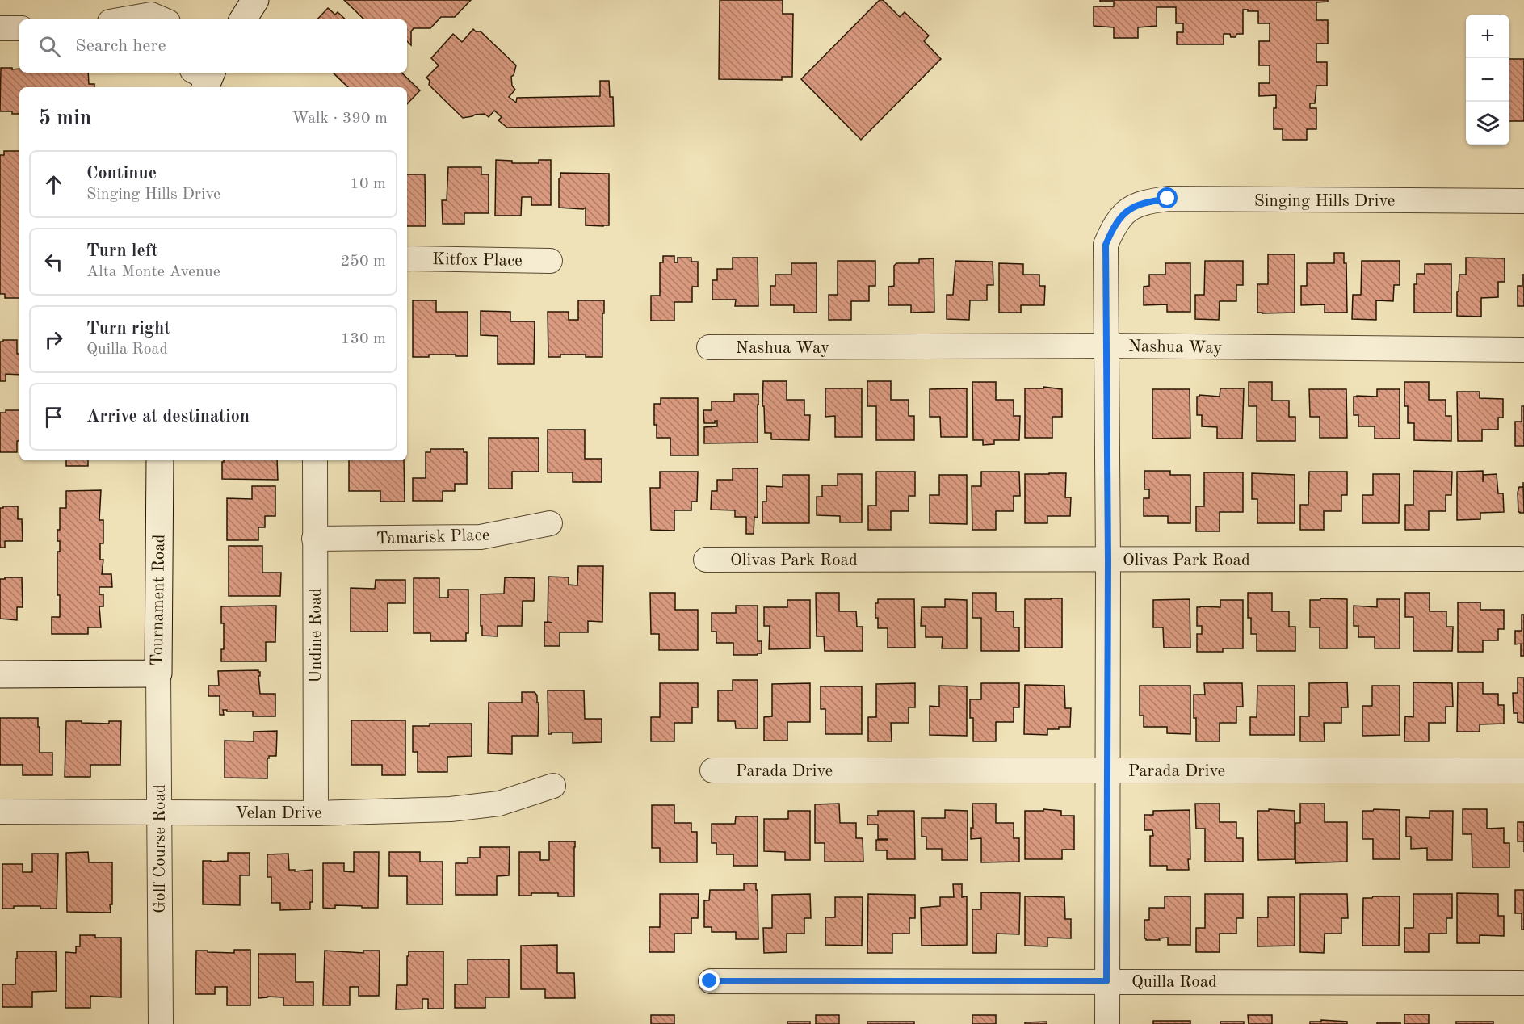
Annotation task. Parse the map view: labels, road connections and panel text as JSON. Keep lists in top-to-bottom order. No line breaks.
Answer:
{"streets":{"street":["Singing Hills Drive","Kitfox Place","Nashua Way","Tamarisk Place","Olivas Park Road","Tournament Road","Undine Road","Parada Drive","Velan Drive","Golf Course Road","Quilla Road"]},"crossings":[["Singing Hills Drive","Nashua Way"],["Tamarisk Place","Undine Road"],["Tournament Road","Golf Course Road"],["Undine Road","Velan Drive"],["Velan Drive","Golf Course Road"]],"page":{"map_buttons":["+","−"],"search":"Search here","heading":["5 min","Walk · 390 m"],"list":[["Continue","Singing Hills Drive","10 m"],["Turn left","Alta Monte Avenue","250 m"],["Turn right","Quilla Road","130 m"],"Arrive at destination"]}}
